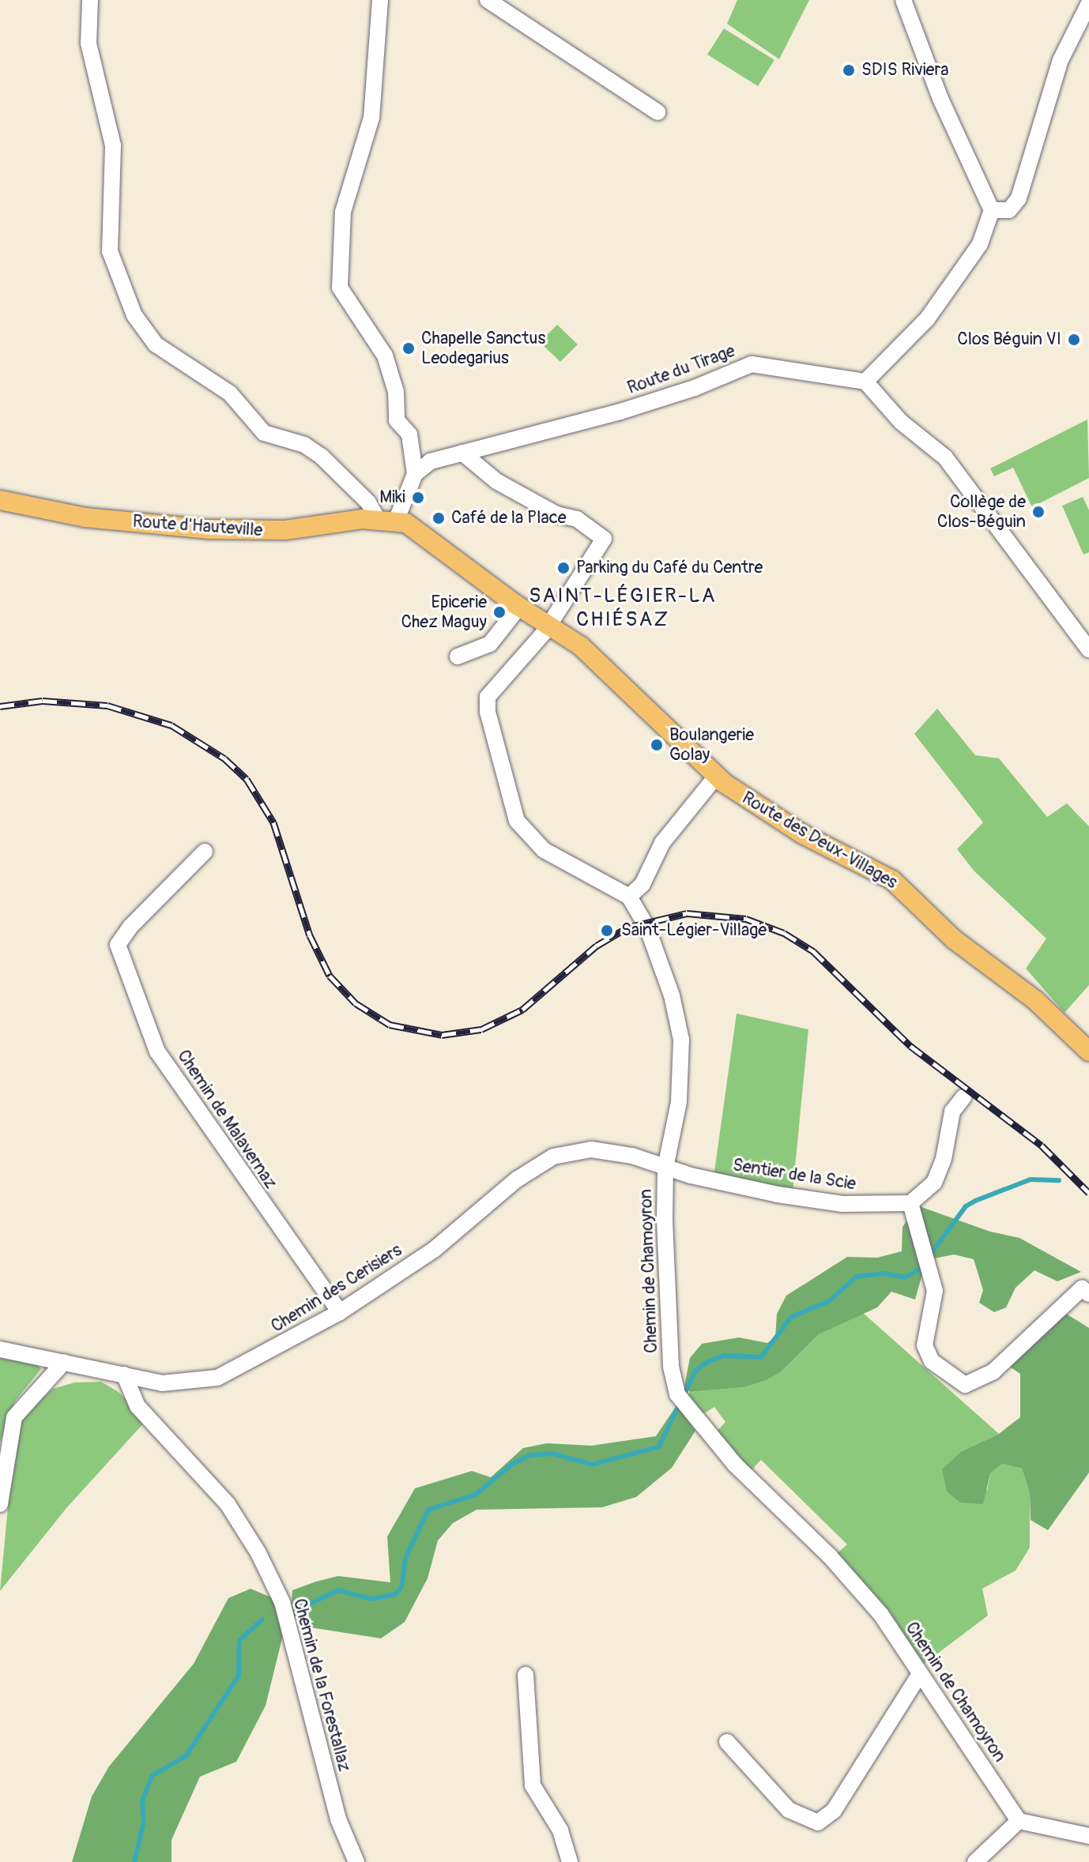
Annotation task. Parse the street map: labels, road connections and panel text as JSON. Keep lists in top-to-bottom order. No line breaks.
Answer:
{"streets":{"main road":["Route d'Hauteville","Route des Deux-Villages"],"street":["Route du Tirage","Chemin de Malavernaz","Sentier de la Scie","Chemin de Chamoyron","Chemin des Cerisiers","Chemin de la Forestallaz"]},"crossings":[["Route d'Hauteville","Route des Deux-Villages"],["Chemin de Malavernaz","Chemin des Cerisiers"],["Sentier de la Scie","Chemin de Chamoyron"],["Sentier de la Scie","Chemin des Cerisiers"],["Chemin de Chamoyron","Chemin des Cerisiers"],["Chemin des Cerisiers","Chemin de la Forestallaz"]],"districts":["SAINT-LÉGIER-LA CHIÉSAZ"],"places":["SDIS Riviera","Clos Béguin VI","Chapelle Sanctus Leodegarius","Miki","Collège de Clos-Béguin","Café de la Place","Parking du Café du Centre","Epicerie Chez Maguy","Boulangerie Golay","Saint-Légier-Village"]}
